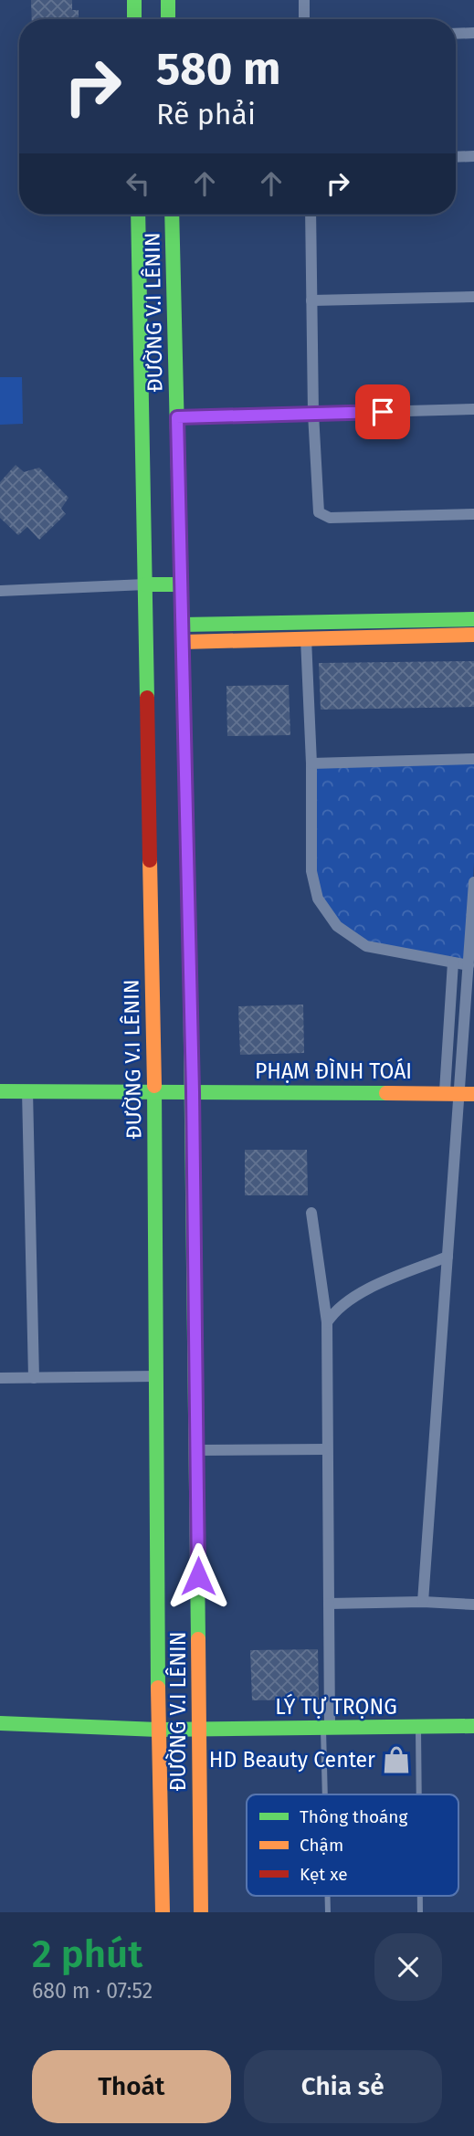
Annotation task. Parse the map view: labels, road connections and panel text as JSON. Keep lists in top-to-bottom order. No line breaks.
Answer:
{"streets":{"main road":["ĐƯỜNG V.I LÊNIN","PHẠM ĐÌNH TOÁI","LÝ TỰ TRỌNG"]},"crossings":[["ĐƯỜNG V.I LÊNIN","PHẠM ĐÌNH TOÁI"],["ĐƯỜNG V.I LÊNIN","LÝ TỰ TRỌNG"]],"places":{"shop":["HD Beauty Center"]},"legend":["Thông thoáng","Chậm","Kẹt xe"],"page":{"turn":["580 m","Rẽ phải"],"heading":["2 phút","680 m · 07:52"],"buttons":["Thoát","Chia sẻ"]}}
